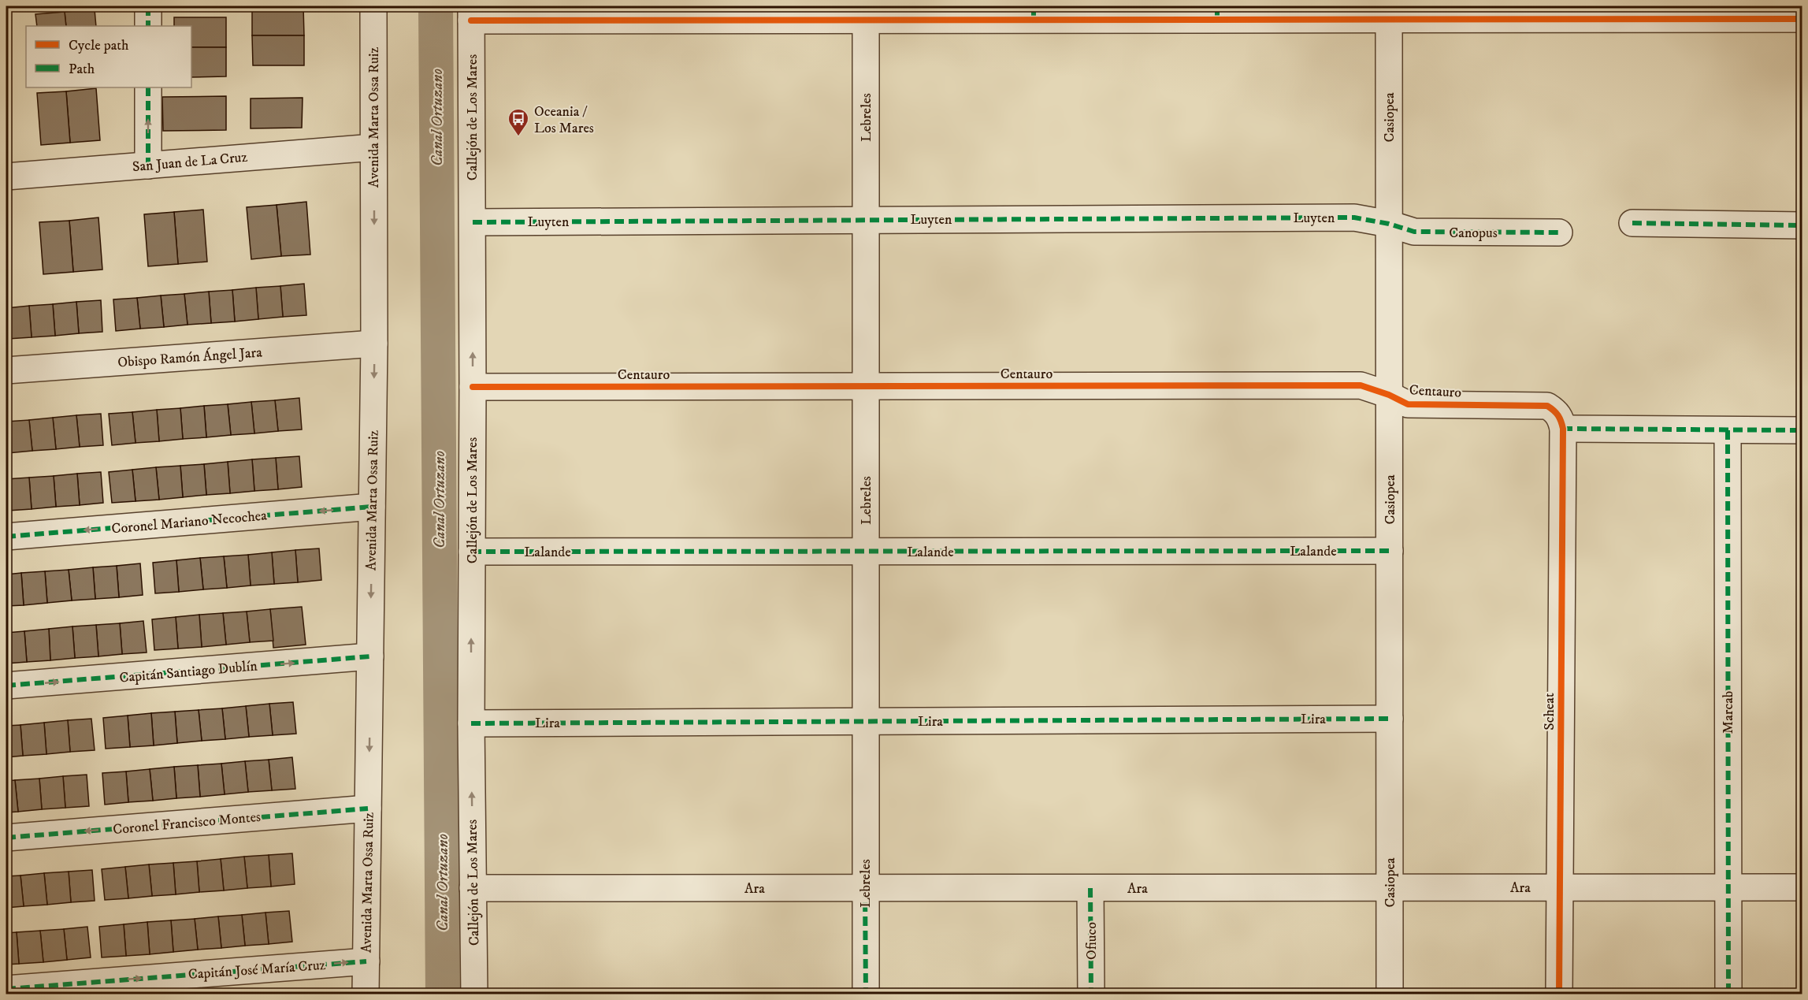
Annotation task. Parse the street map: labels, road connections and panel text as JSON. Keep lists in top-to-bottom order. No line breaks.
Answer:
{"streets":{"street":["Avenida Marta Ossa Ruiz","Callejón de Los Mares","Lebreles","Casiopea","San Juan de La Cruz","Luyten","Canopus","Obispo Ramón Ángel Jara","Centauro","Coronel Mariano Necochea","Lalande","Capitán Santiago Dublín","Scheat","Marcab","Lira","Coronel Francisco Montes","Ara","Ofiuco","Capitán José María Cruz"]},"crossings":[["Avenida Marta Ossa Ruiz","San Juan de La Cruz"],["Avenida Marta Ossa Ruiz","Obispo Ramón Ángel Jara"],["Avenida Marta Ossa Ruiz","Coronel Mariano Necochea"],["Avenida Marta Ossa Ruiz","Capitán Santiago Dublín"],["Avenida Marta Ossa Ruiz","Coronel Francisco Montes"],["Avenida Marta Ossa Ruiz","Capitán José María Cruz"],["Callejón de Los Mares","Luyten"],["Callejón de Los Mares","Centauro"],["Callejón de Los Mares","Lalande"],["Callejón de Los Mares","Lira"],["Callejón de Los Mares","Ara"],["Lebreles","Luyten"],["Lebreles","Centauro"],["Lebreles","Lalande"],["Lebreles","Lira"],["Lebreles","Ara"],["Casiopea","Luyten"],["Casiopea","Canopus"],["Casiopea","Centauro"],["Casiopea","Lalande"],["Casiopea","Lira"],["Casiopea","Ara"],["Luyten","Canopus"],["Centauro","Scheat"],["Scheat","Ara"],["Marcab","Ara"],["Ara","Ofiuco"]],"one_way":["Avenida Marta Ossa Ruiz","Callejón de Los Mares","Coronel Mariano Necochea","Capitán Santiago Dublín","Coronel Francisco Montes","Capitán José María Cruz"],"water":["Canal Ortuzano"],"places":{"bus stop":["Oceania / Los Mares"]},"legend":["Cycle path","Path"]}
